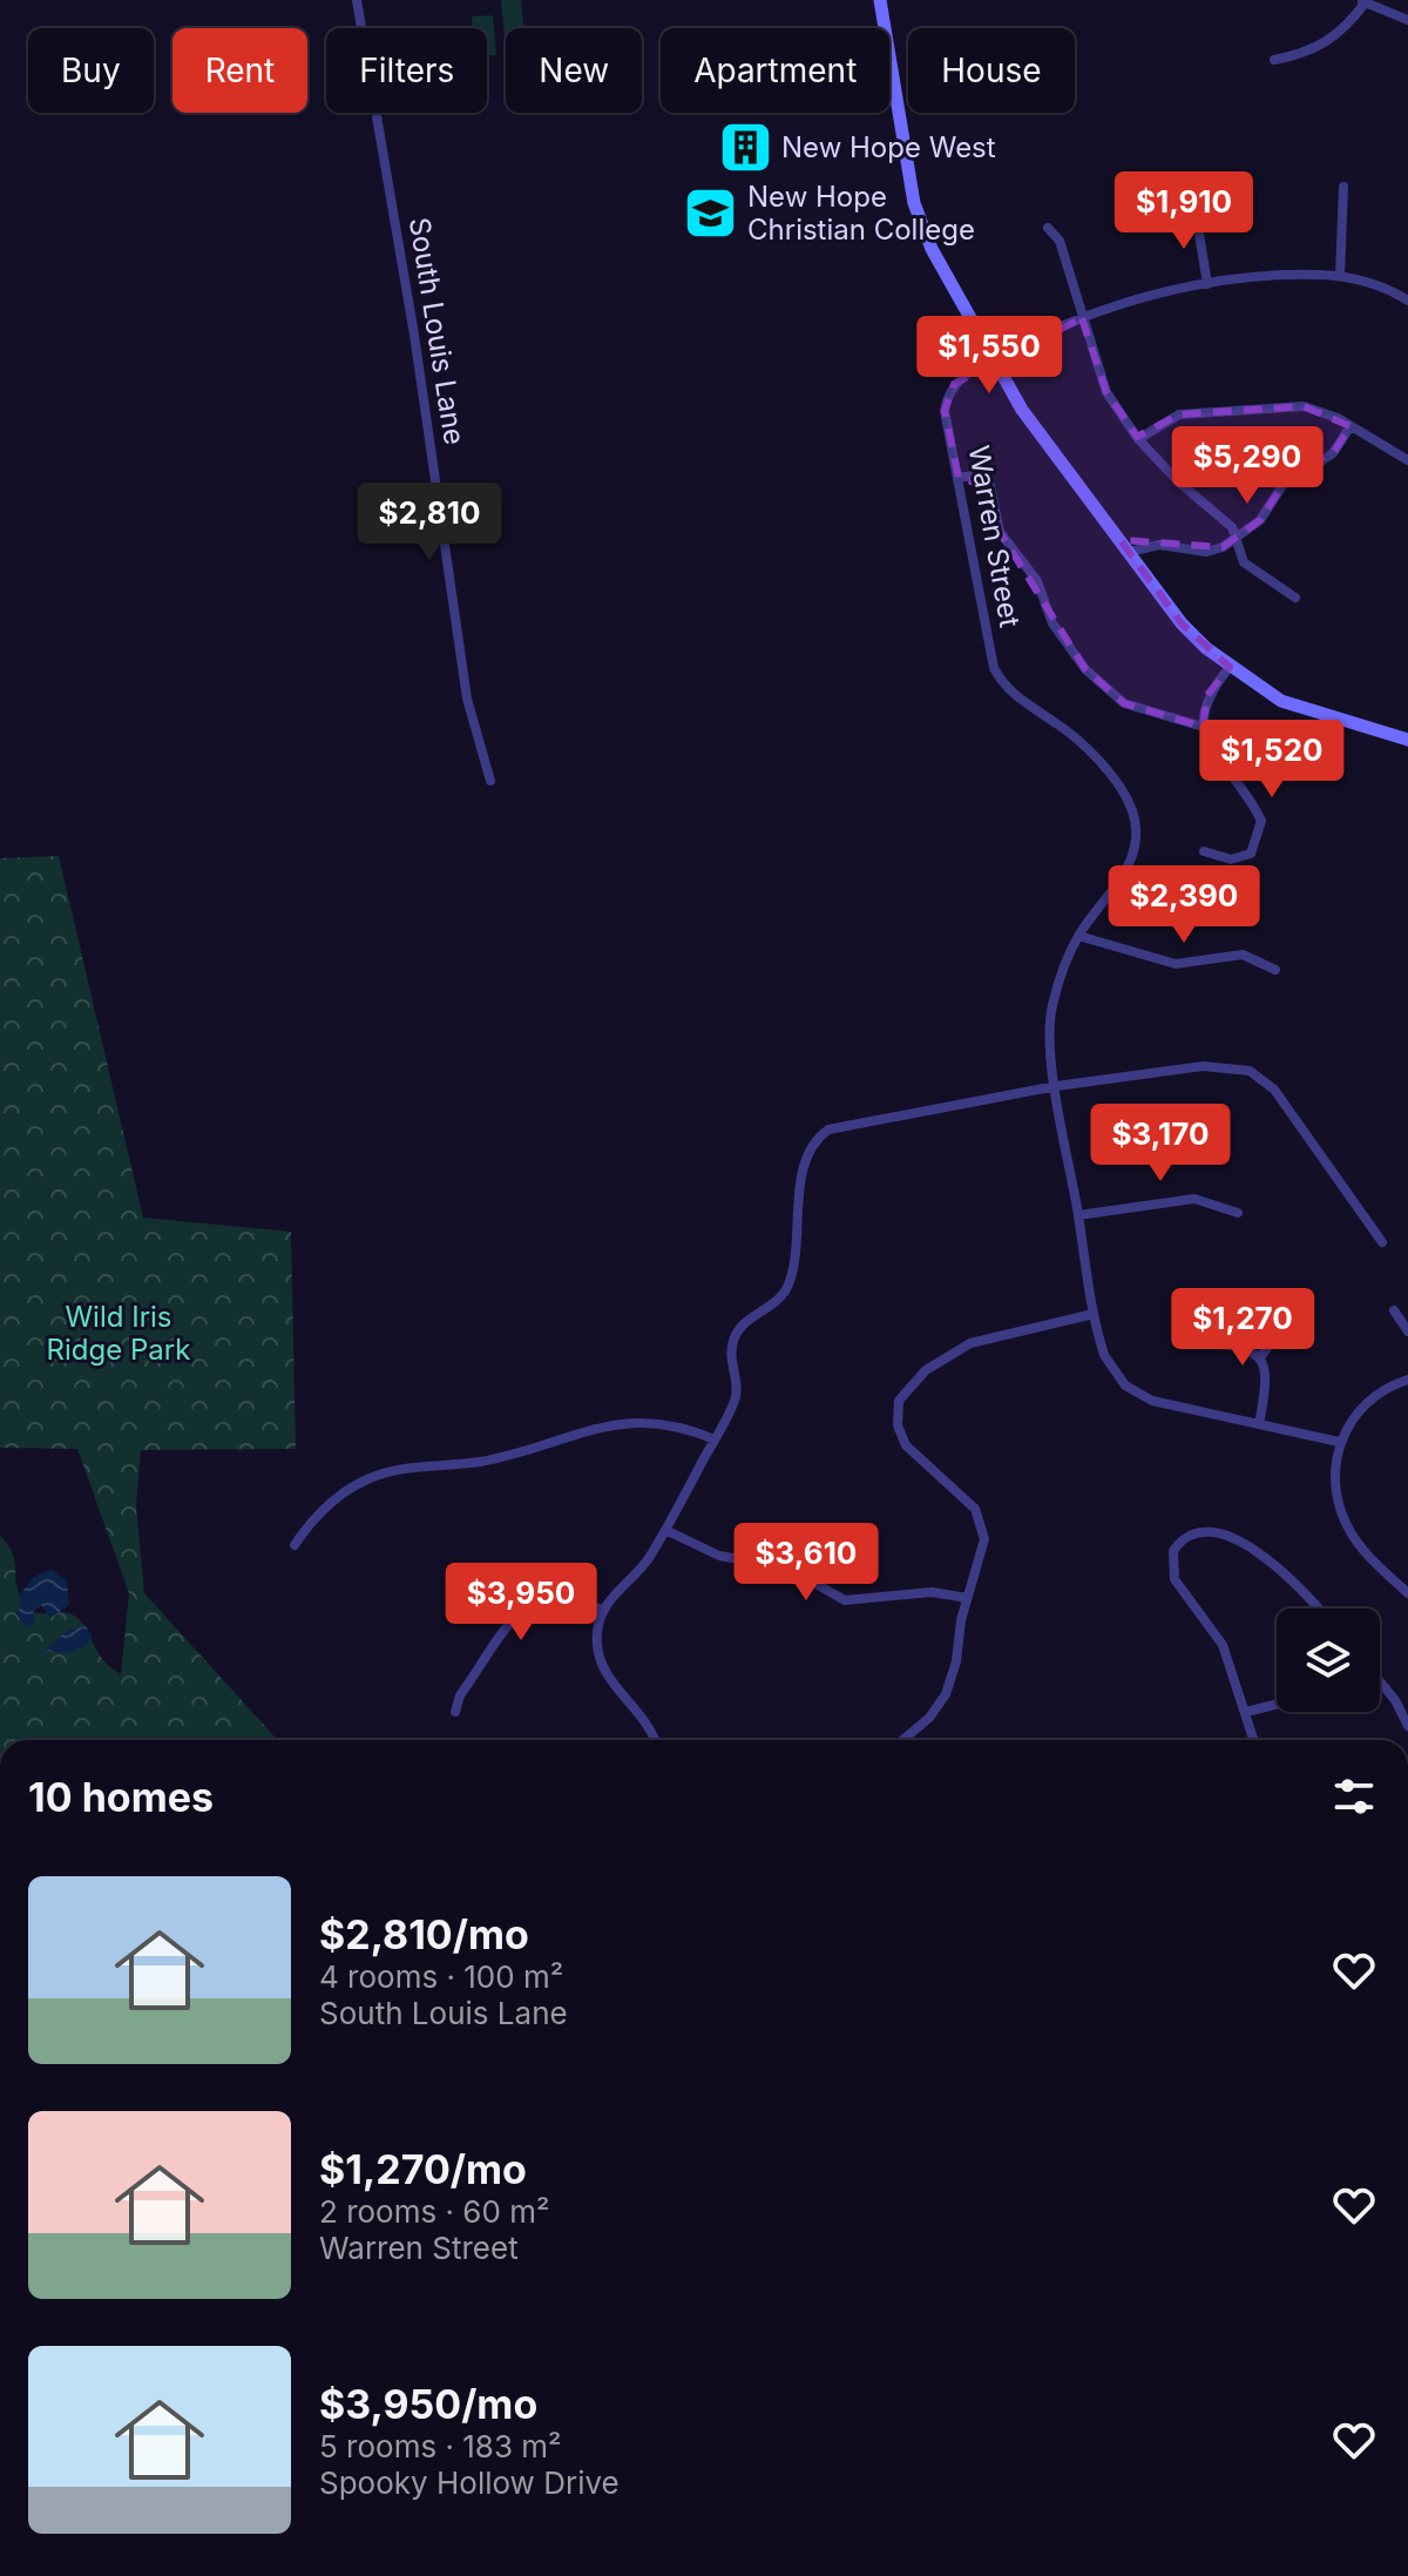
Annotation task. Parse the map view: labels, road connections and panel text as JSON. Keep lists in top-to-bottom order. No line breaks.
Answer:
{"streets":{"street":["South Louis Lane","Warren Street"]},"parks":["Wild Iris Ridge Park"],"places":{"building":["New Hope West"],"school or university":["New Hope Christian College"]},"page":{"chip":["Buy","Rent","Filters","New","Apartment","House"],"price":["$1,910","$1,550","$5,290","$2,810","$1,520","$2,390","$3,170","$1,270","$3,610","$3,950"],"heading":"10 homes","list":[{"name":"$2,810/mo","note":"4 rooms · 100 m² · South Louis Lane"},{"name":"$1,270/mo","note":"2 rooms · 60 m² · Warren Street"},{"name":"$3,950/mo","note":"5 rooms · 183 m² · Spooky Hollow Drive"}]}}
